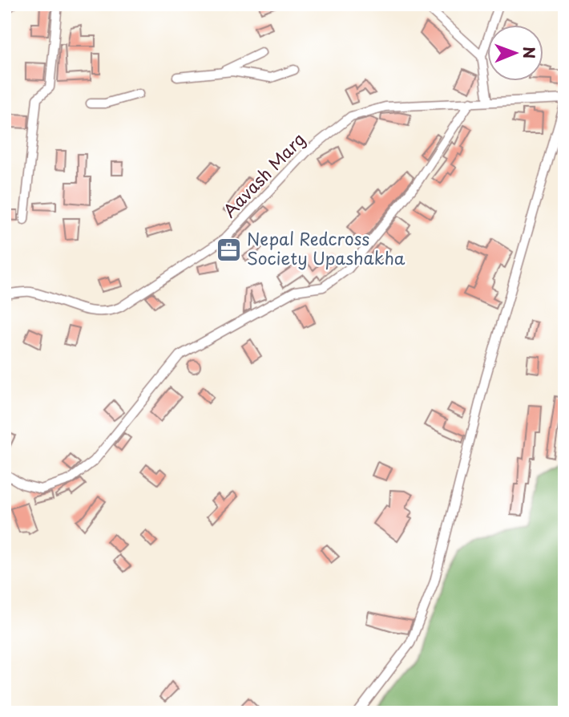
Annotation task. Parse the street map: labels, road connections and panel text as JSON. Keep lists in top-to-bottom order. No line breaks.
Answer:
{"streets":{"street":["Aavash Marg"]},"places":{"office":["Nepal Redcross Society Upashakha"]},"north":"right"}
